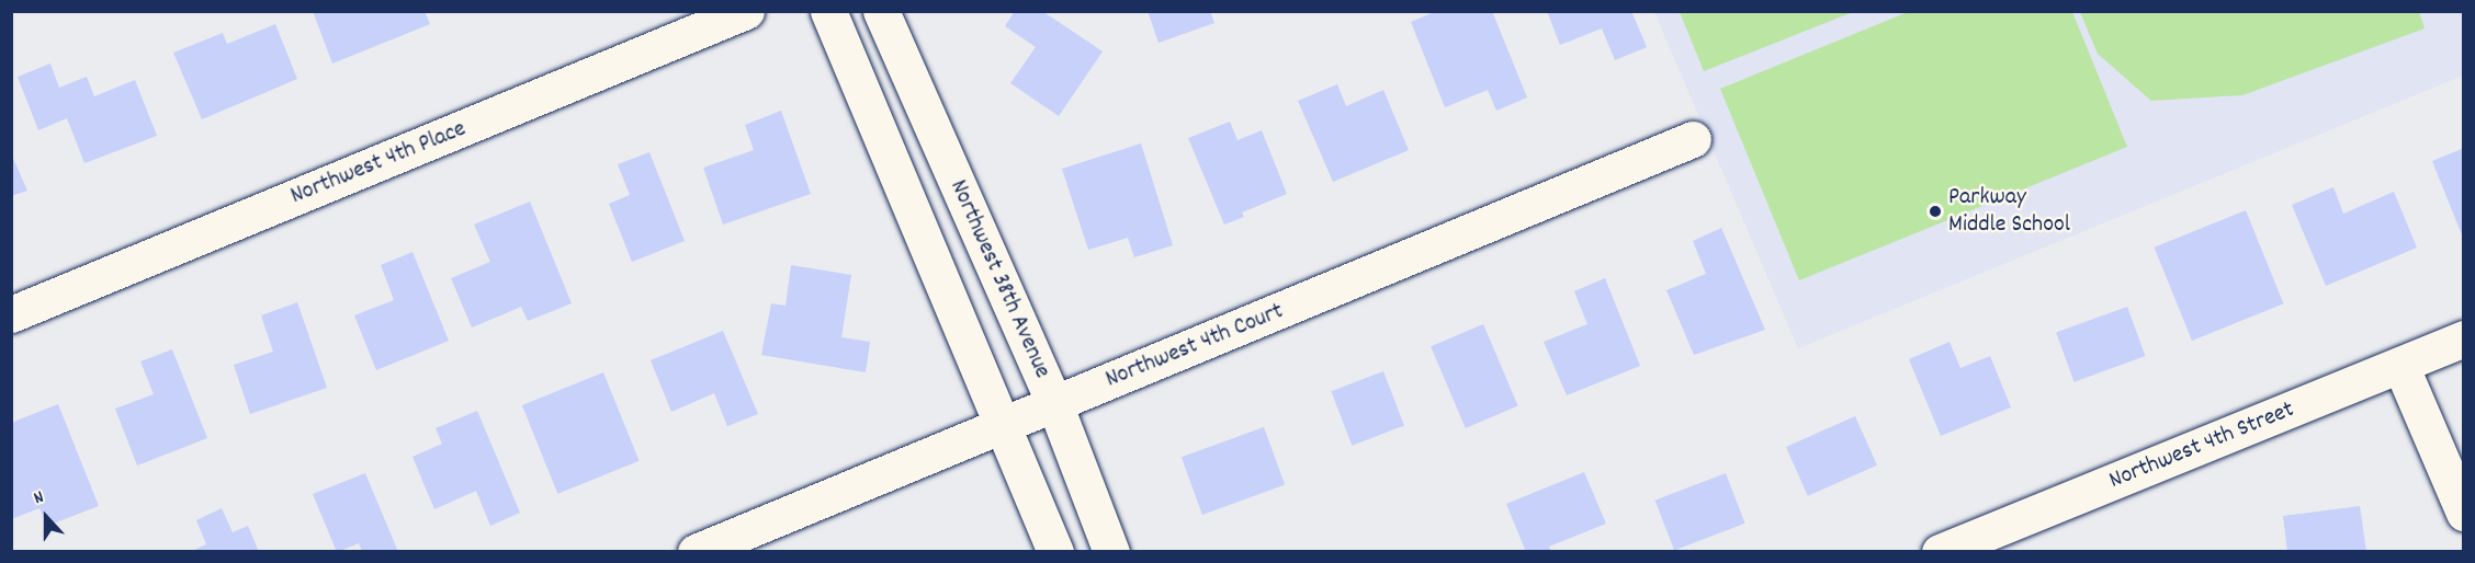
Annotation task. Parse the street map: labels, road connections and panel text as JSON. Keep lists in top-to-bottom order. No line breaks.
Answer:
{"streets":{"street":["Northwest 4th Place","Northwest 38th Avenue","Northwest 4th Court","Northwest 4th Street"]},"crossings":[["Northwest 38th Avenue","Northwest 4th Court"]],"places":["Parkway Middle School"],"north":"top"}
